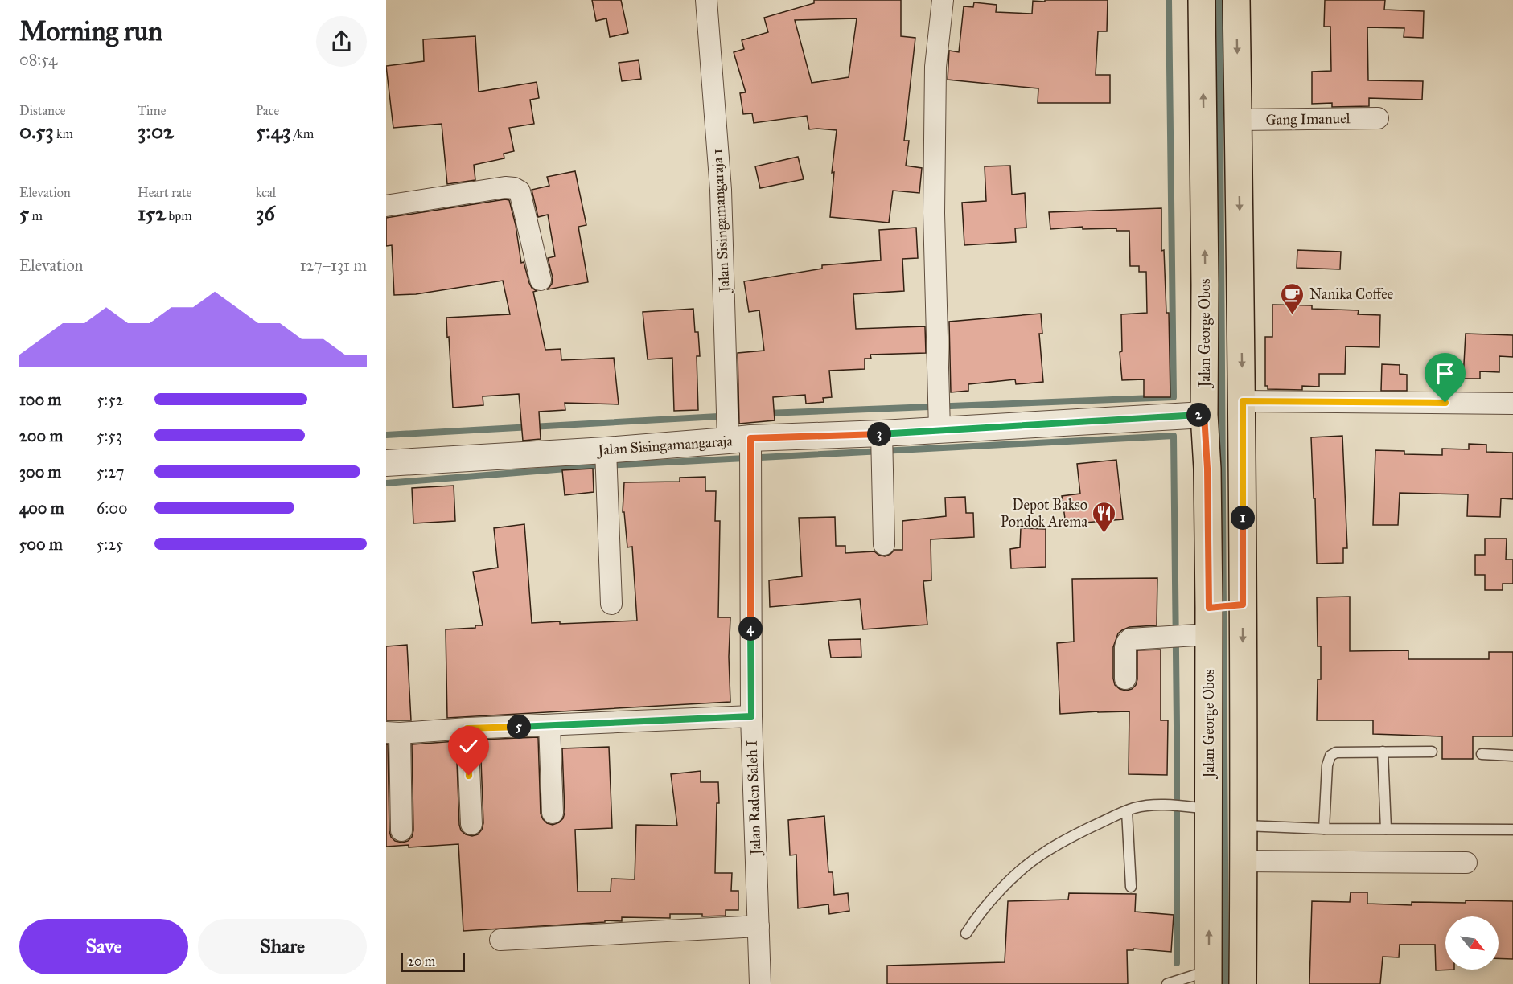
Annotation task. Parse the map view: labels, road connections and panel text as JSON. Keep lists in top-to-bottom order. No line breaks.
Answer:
{"streets":{"main road":["Jalan George Obos"],"street":["Gang Imanuel","Jalan Sisingamangaraja 1","Jalan Sisingamangaraja","Jalan Raden Saleh I"]},"crossings":[["Jalan Sisingamangaraja 1","Jalan Sisingamangaraja"],["Jalan Sisingamangaraja 1","Jalan Raden Saleh I"],["Jalan George Obos","Jalan Sisingamangaraja"],["Jalan Sisingamangaraja","Jalan Raden Saleh I"]],"places":{"cafe":["Nanika Coffee"],"restaurant":["Depot Bakso Pondok Arema"]},"scale_bar":"20 m","north":"bottom right","page":{"heading":["Morning run","08:54"],"stats":[["Distance","0.53 km"],["Time","3:02"],["Pace","5:43 /km"],["Elevation","5 m"],["Heart rate","152 bpm"],["kcal","36"]],"chart":["Elevation","127–131 m"],"list":[{"name":"100 m","note":"5:52"},{"name":"200 m","note":"5:53"},{"name":"300 m","note":"5:27"},{"name":"400 m","note":"6:00"},{"name":"500 m","note":"5:25"}],"pins":["2","3","1","4","5"],"buttons":["Save","Share"],"scale":"20 m"}}
